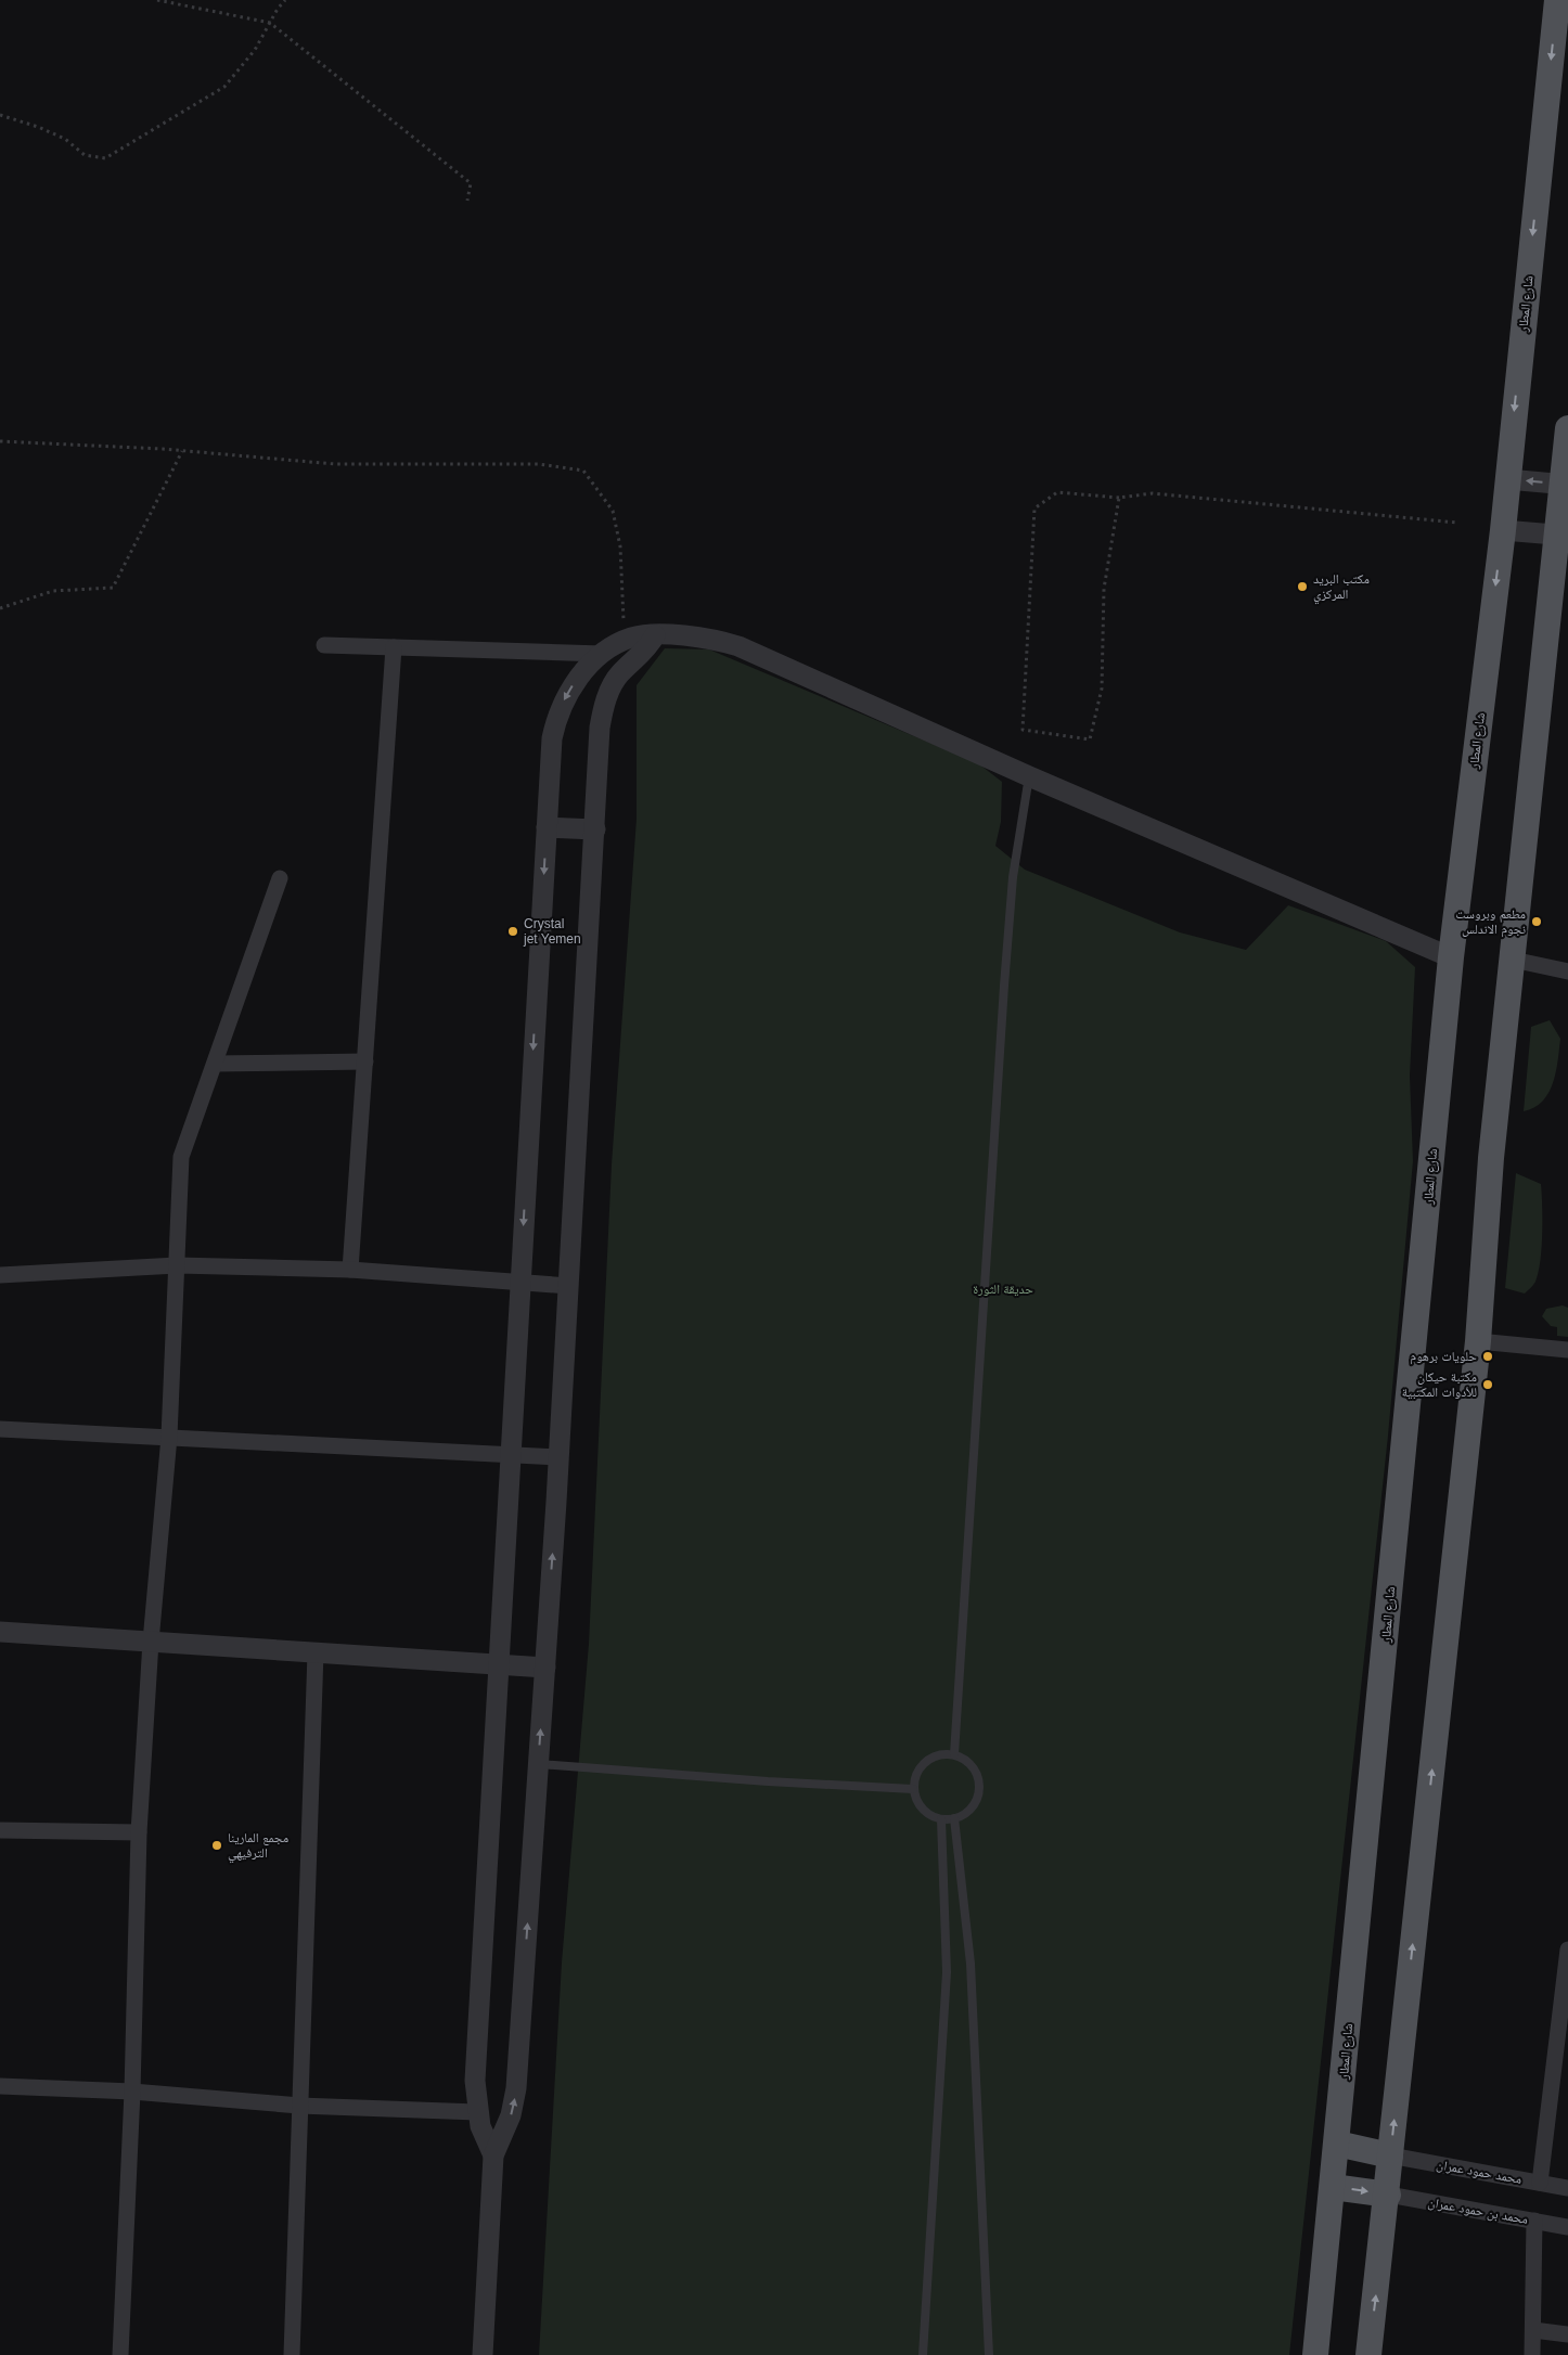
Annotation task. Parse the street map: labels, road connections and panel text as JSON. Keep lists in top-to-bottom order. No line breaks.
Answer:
{"streets":{"main road":["شارع المطار"],"street":["محمد حمود عمران","محمد بن حمود عمران"]},"parks":["حديقة الثورة"],"places":["مكتب البريد المركزي","مطعم وبروست نجوم الاندلس","Crystal jet Yemen","حلويات برهوم","مكتبة حيكان للأدوات المكتبية","مجمع المارينا الترفيهي"]}
